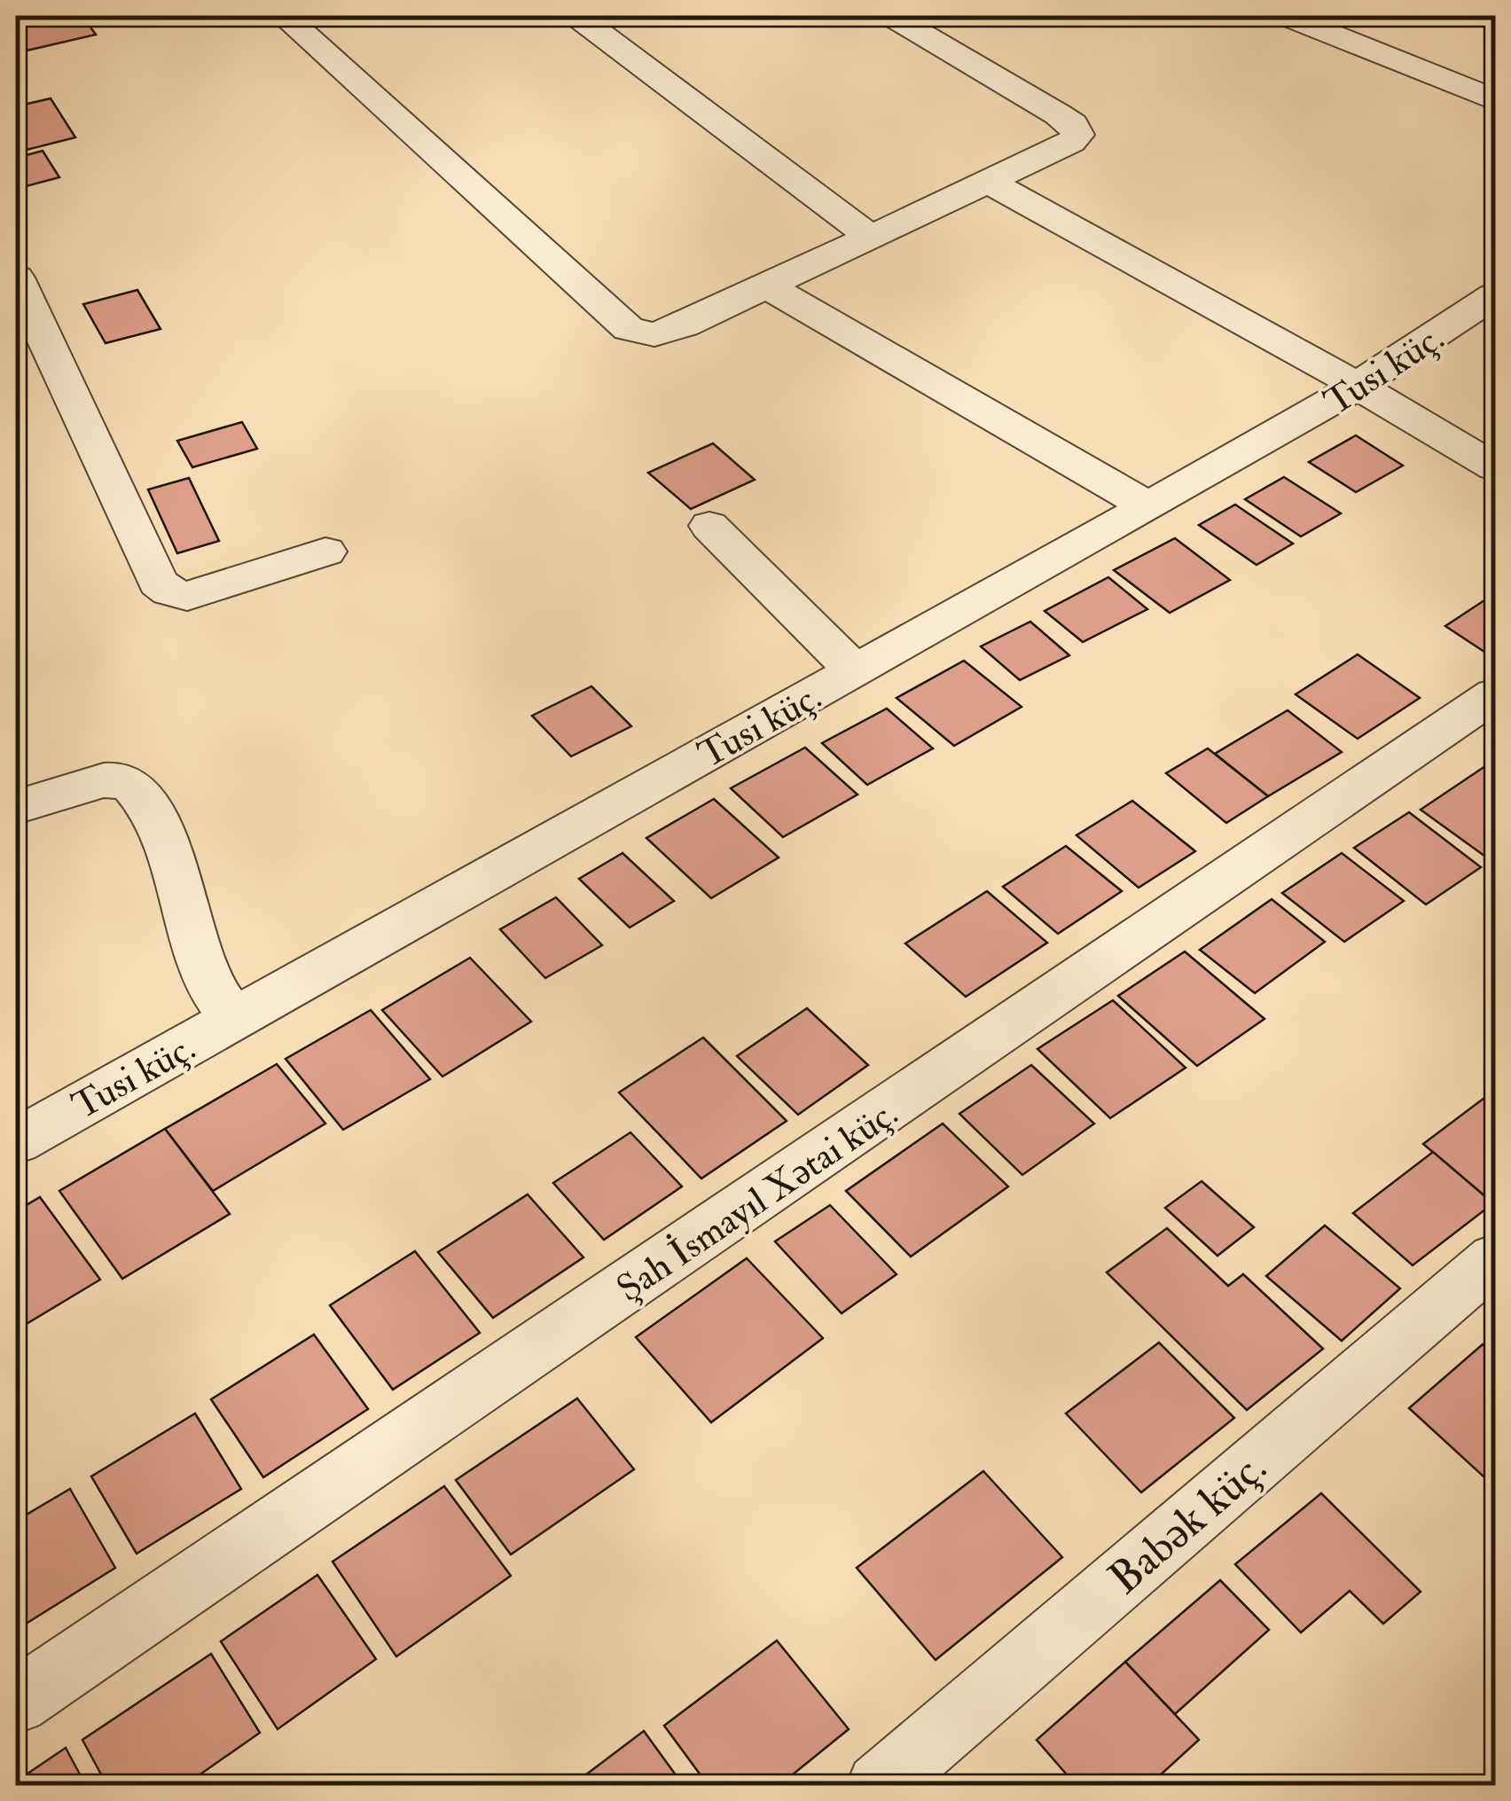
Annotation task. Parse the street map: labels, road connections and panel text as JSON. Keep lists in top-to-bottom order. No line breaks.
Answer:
{"streets":{"street":["Tusi küç.","Şah İsmayıl Xətai küç.","Babək küç."]}}
